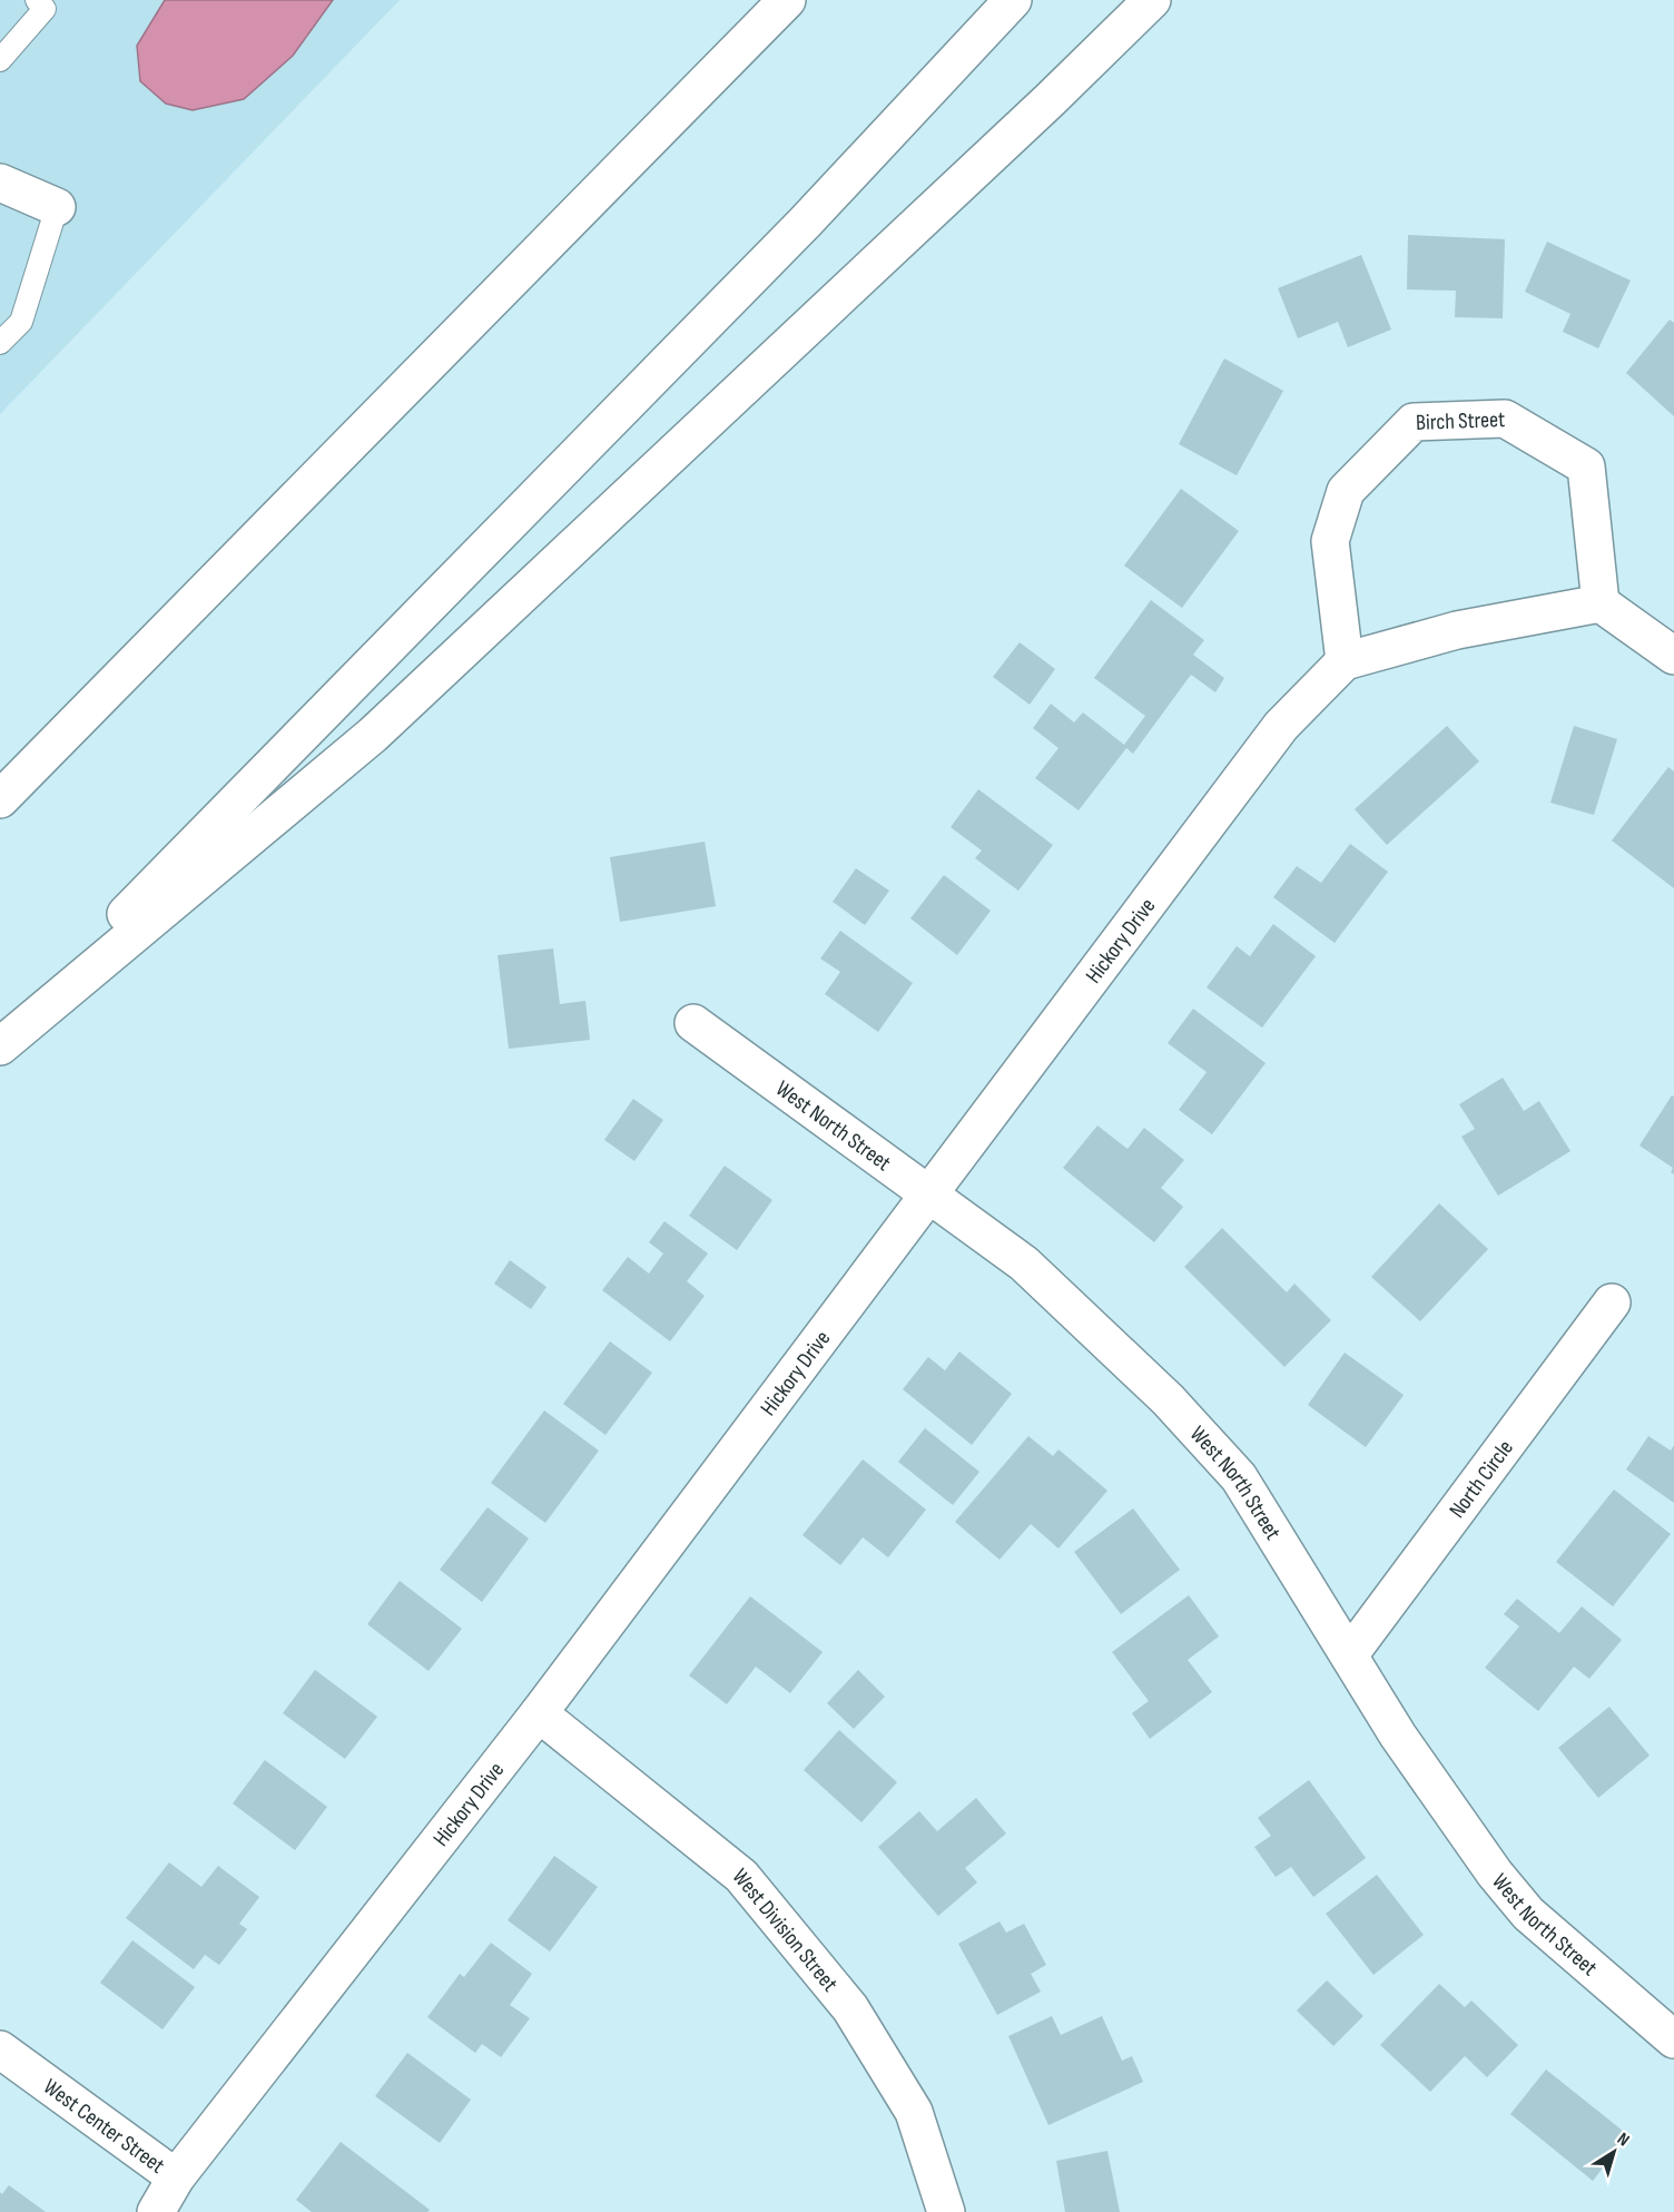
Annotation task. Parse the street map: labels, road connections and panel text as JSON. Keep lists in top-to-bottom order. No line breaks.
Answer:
{"streets":{"main road":["Birch Street","Hickory Drive","West North Street","North Circle","West Division Street","West Center Street"]},"crossings":[["Birch Street","Hickory Drive"],["Hickory Drive","West North Street"],["Hickory Drive","West Division Street"],["Hickory Drive","West Center Street"],["West North Street","North Circle"]],"north":"top right"}
